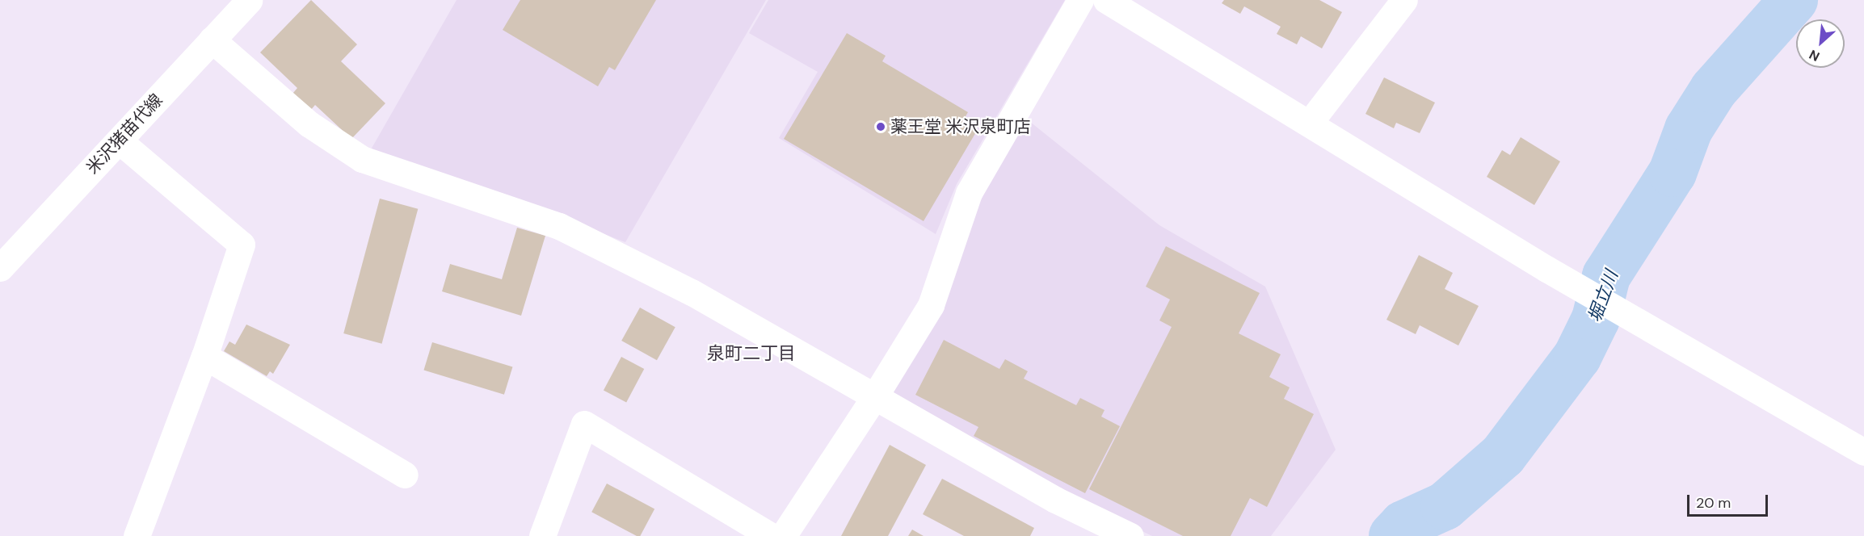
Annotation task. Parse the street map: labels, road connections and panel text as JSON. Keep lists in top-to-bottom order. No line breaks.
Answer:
{"streets":{"street":["米沢猪苗代線"]},"districts":["泉町二丁目"],"water":["堀立川"],"places":["薬王堂 米沢泉町店"],"scale_bar":"20 m","north":"bottom left"}
